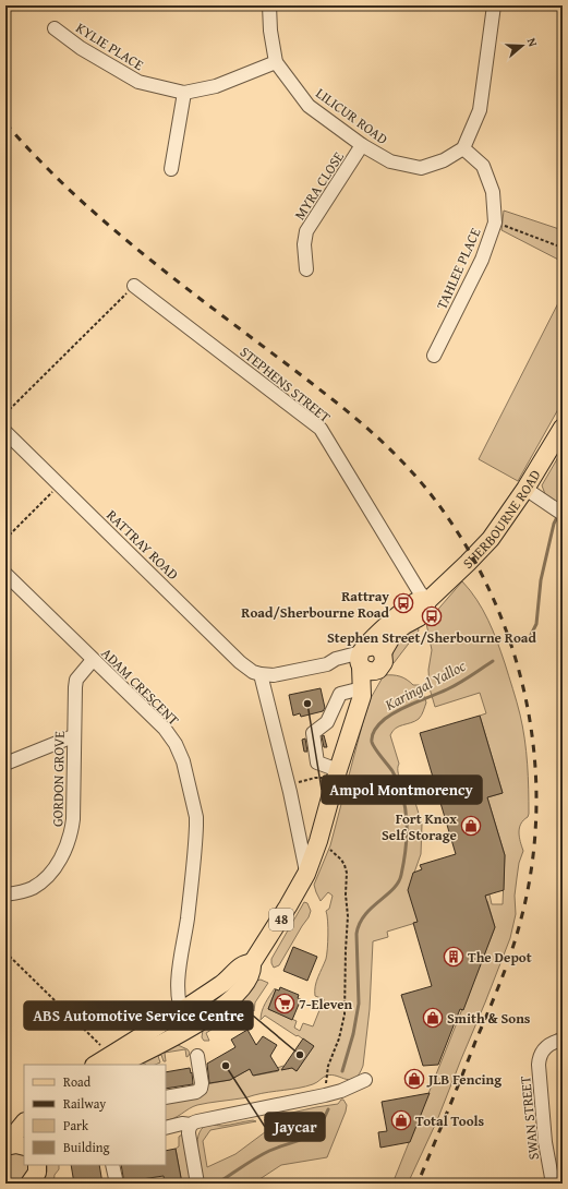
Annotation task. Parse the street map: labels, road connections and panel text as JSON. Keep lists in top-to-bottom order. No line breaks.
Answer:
{"streets":{"main road":["SHERBOURNE ROAD","48"],"street":["KYLIE PLACE","LILICUR ROAD","MYRA CLOSE","TAHLEE PLACE","STEPHENS STREET","RATTRAY ROAD","ADAM CRESCENT","GORDON GROVE","SWAN STREET"]},"crossings":[["KYLIE PLACE","LILICUR ROAD"],["LILICUR ROAD","MYRA CLOSE"],["LILICUR ROAD","TAHLEE PLACE"],["STEPHENS STREET","SHERBOURNE ROAD"],["SHERBOURNE ROAD","ADAM CRESCENT"],["ADAM CRESCENT","GORDON GROVE"]],"water":["Karingal Yalloc"],"places":{"bus stop":["Rattray Road/Sherbourne Road","Stephen Street/Sherbourne Road"],"other":["Ampol Montmorency","ABS Automotive Service Centre","Jaycar"],"shop":["Fort Knox Self Storage","Smith & Sons","JLB Fencing","Total Tools"],"building":["The Depot"],"supermarket":["7-Eleven"]},"legend":["Road","Railway","Park","Building"],"north":"right"}
